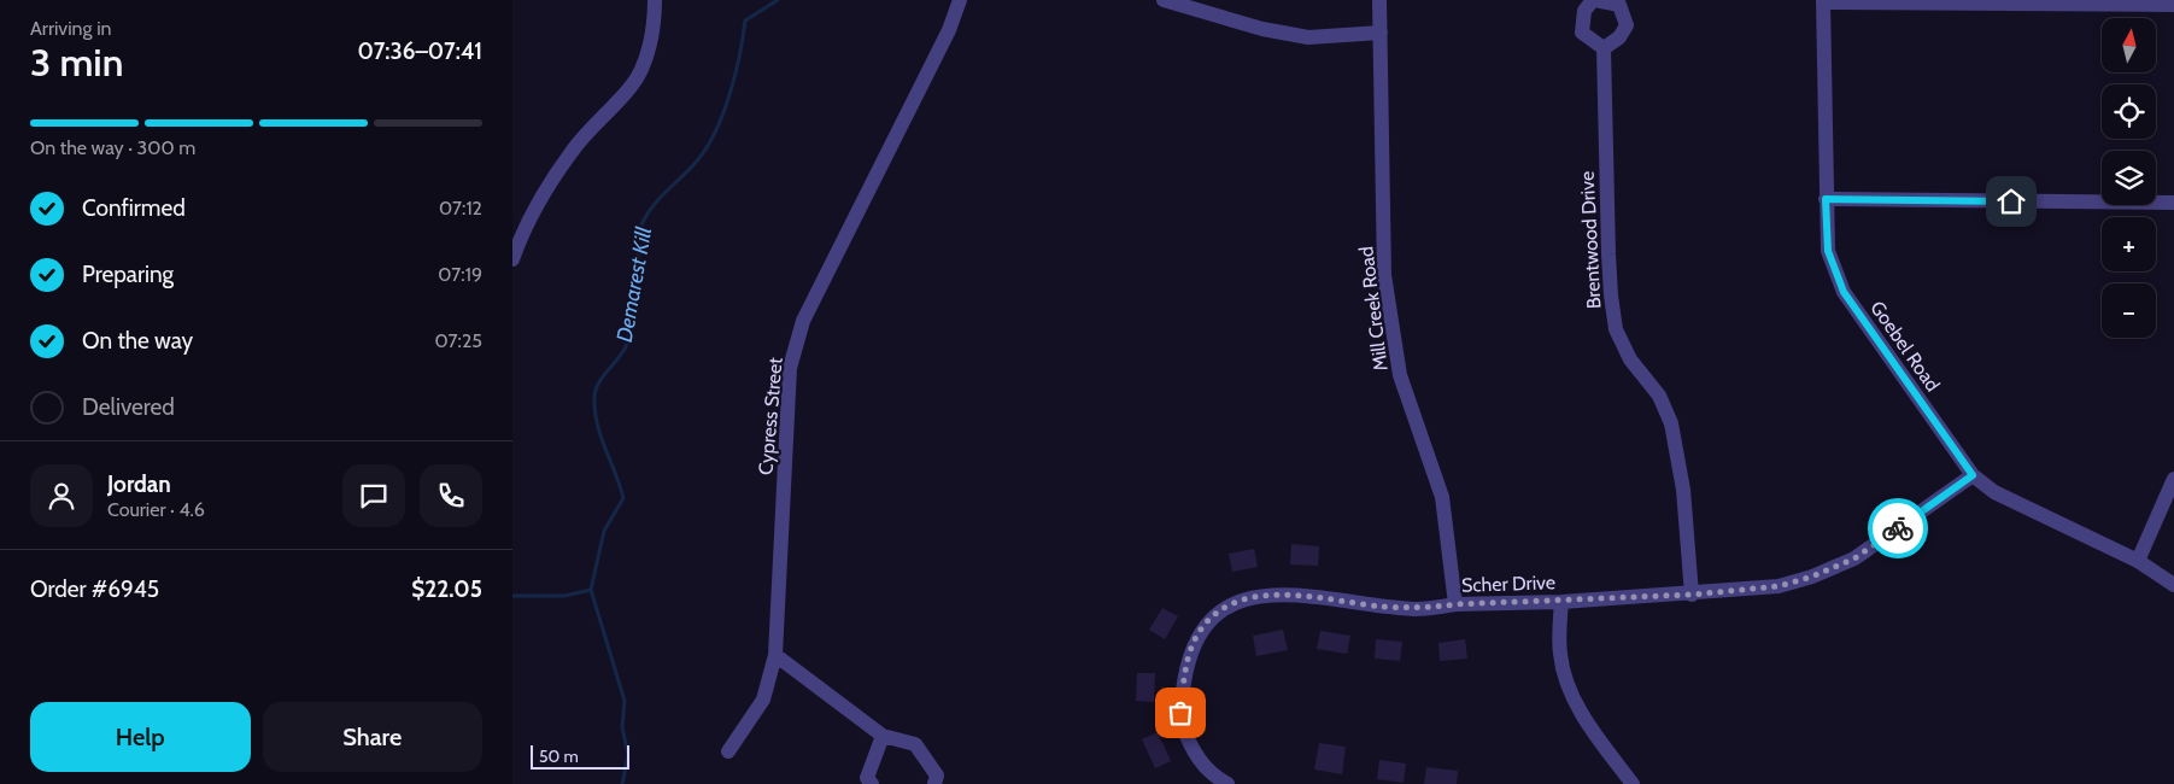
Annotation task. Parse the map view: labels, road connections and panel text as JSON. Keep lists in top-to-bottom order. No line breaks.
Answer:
{"streets":{"street":["Brentwood Drive","Mill Creek Road","Goebel Road","Cypress Street","Scher Drive"]},"crossings":[["Brentwood Drive","Scher Drive"],["Mill Creek Road","Scher Drive"],["Goebel Road","Scher Drive"]],"water":["Demarest Kill"],"scale_bar":"50 m","north":"top","page":{"heading":["3 min","Arriving in","07:36–07:41"],"panel":["Jordan","Courier · 4.6","Order #6945","$22.05"],"map_buttons":["+","−"],"bar":"On the way · 300 m","list":[["Confirmed","07:12"],["Preparing","07:19"],["On the way","07:25"],"Delivered"],"buttons":["Help","Share"],"scale":"50 m"}}
